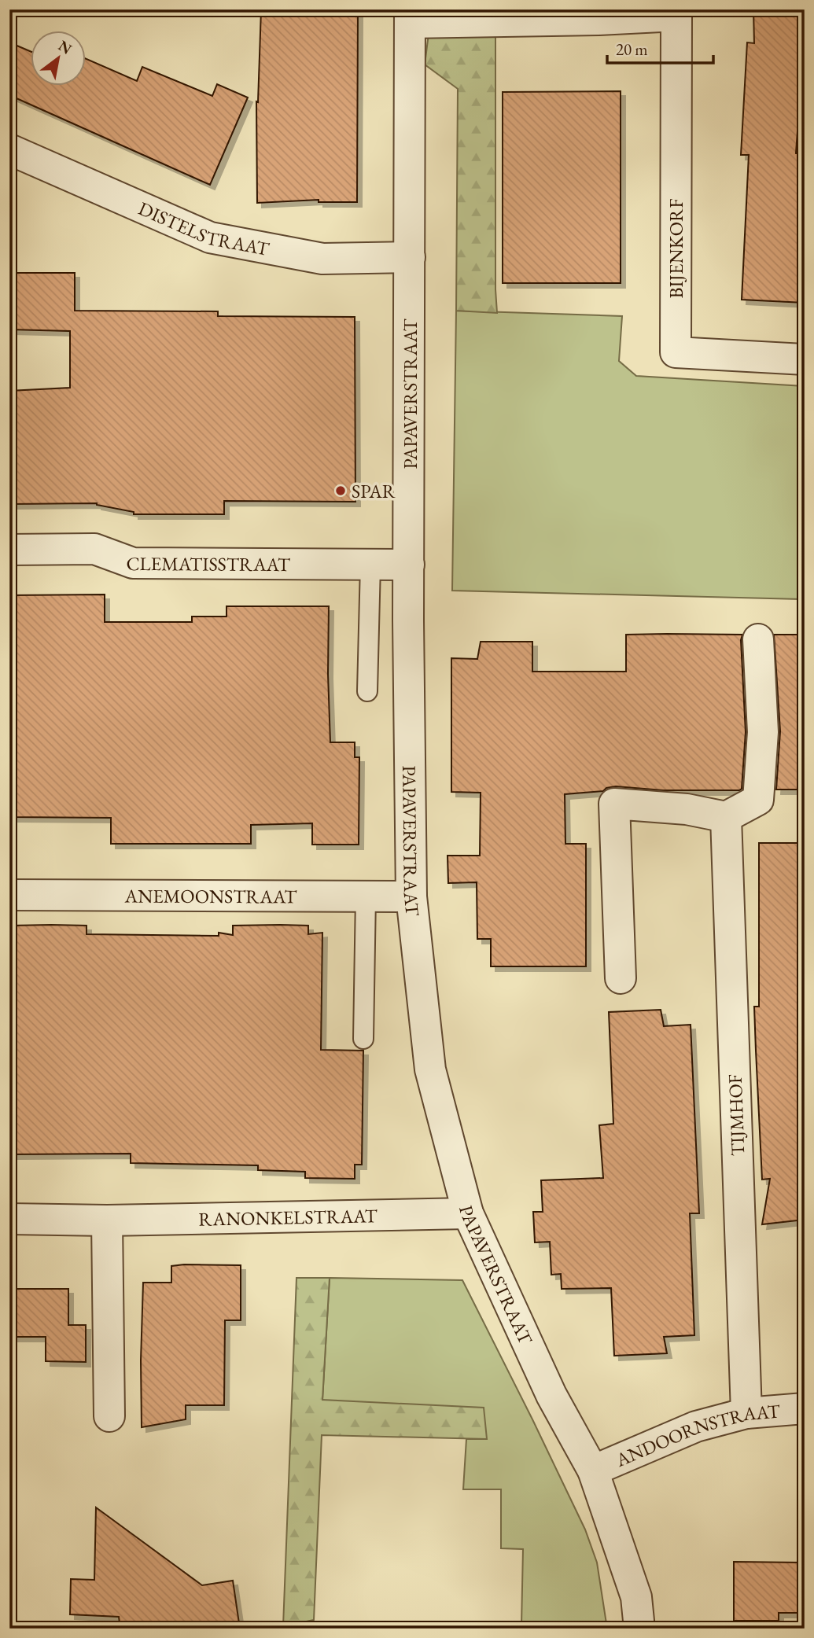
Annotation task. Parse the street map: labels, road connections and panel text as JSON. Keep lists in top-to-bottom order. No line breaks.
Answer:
{"streets":{"street":["DISTELSTRAAT","BIJENKORF","PAPAVERSTRAAT","CLEMATISSTRAAT","ANEMOONSTRAAT","TIJMHOF","RANONKELSTRAAT","ANDOORNSTRAAT"]},"crossings":[["DISTELSTRAAT","PAPAVERSTRAAT"],["PAPAVERSTRAAT","CLEMATISSTRAAT"],["PAPAVERSTRAAT","ANEMOONSTRAAT"],["PAPAVERSTRAAT","RANONKELSTRAAT"],["PAPAVERSTRAAT","ANDOORNSTRAAT"],["TIJMHOF","ANDOORNSTRAAT"]],"places":["SPAR"],"scale_bar":"20 m","north":"top right"}
